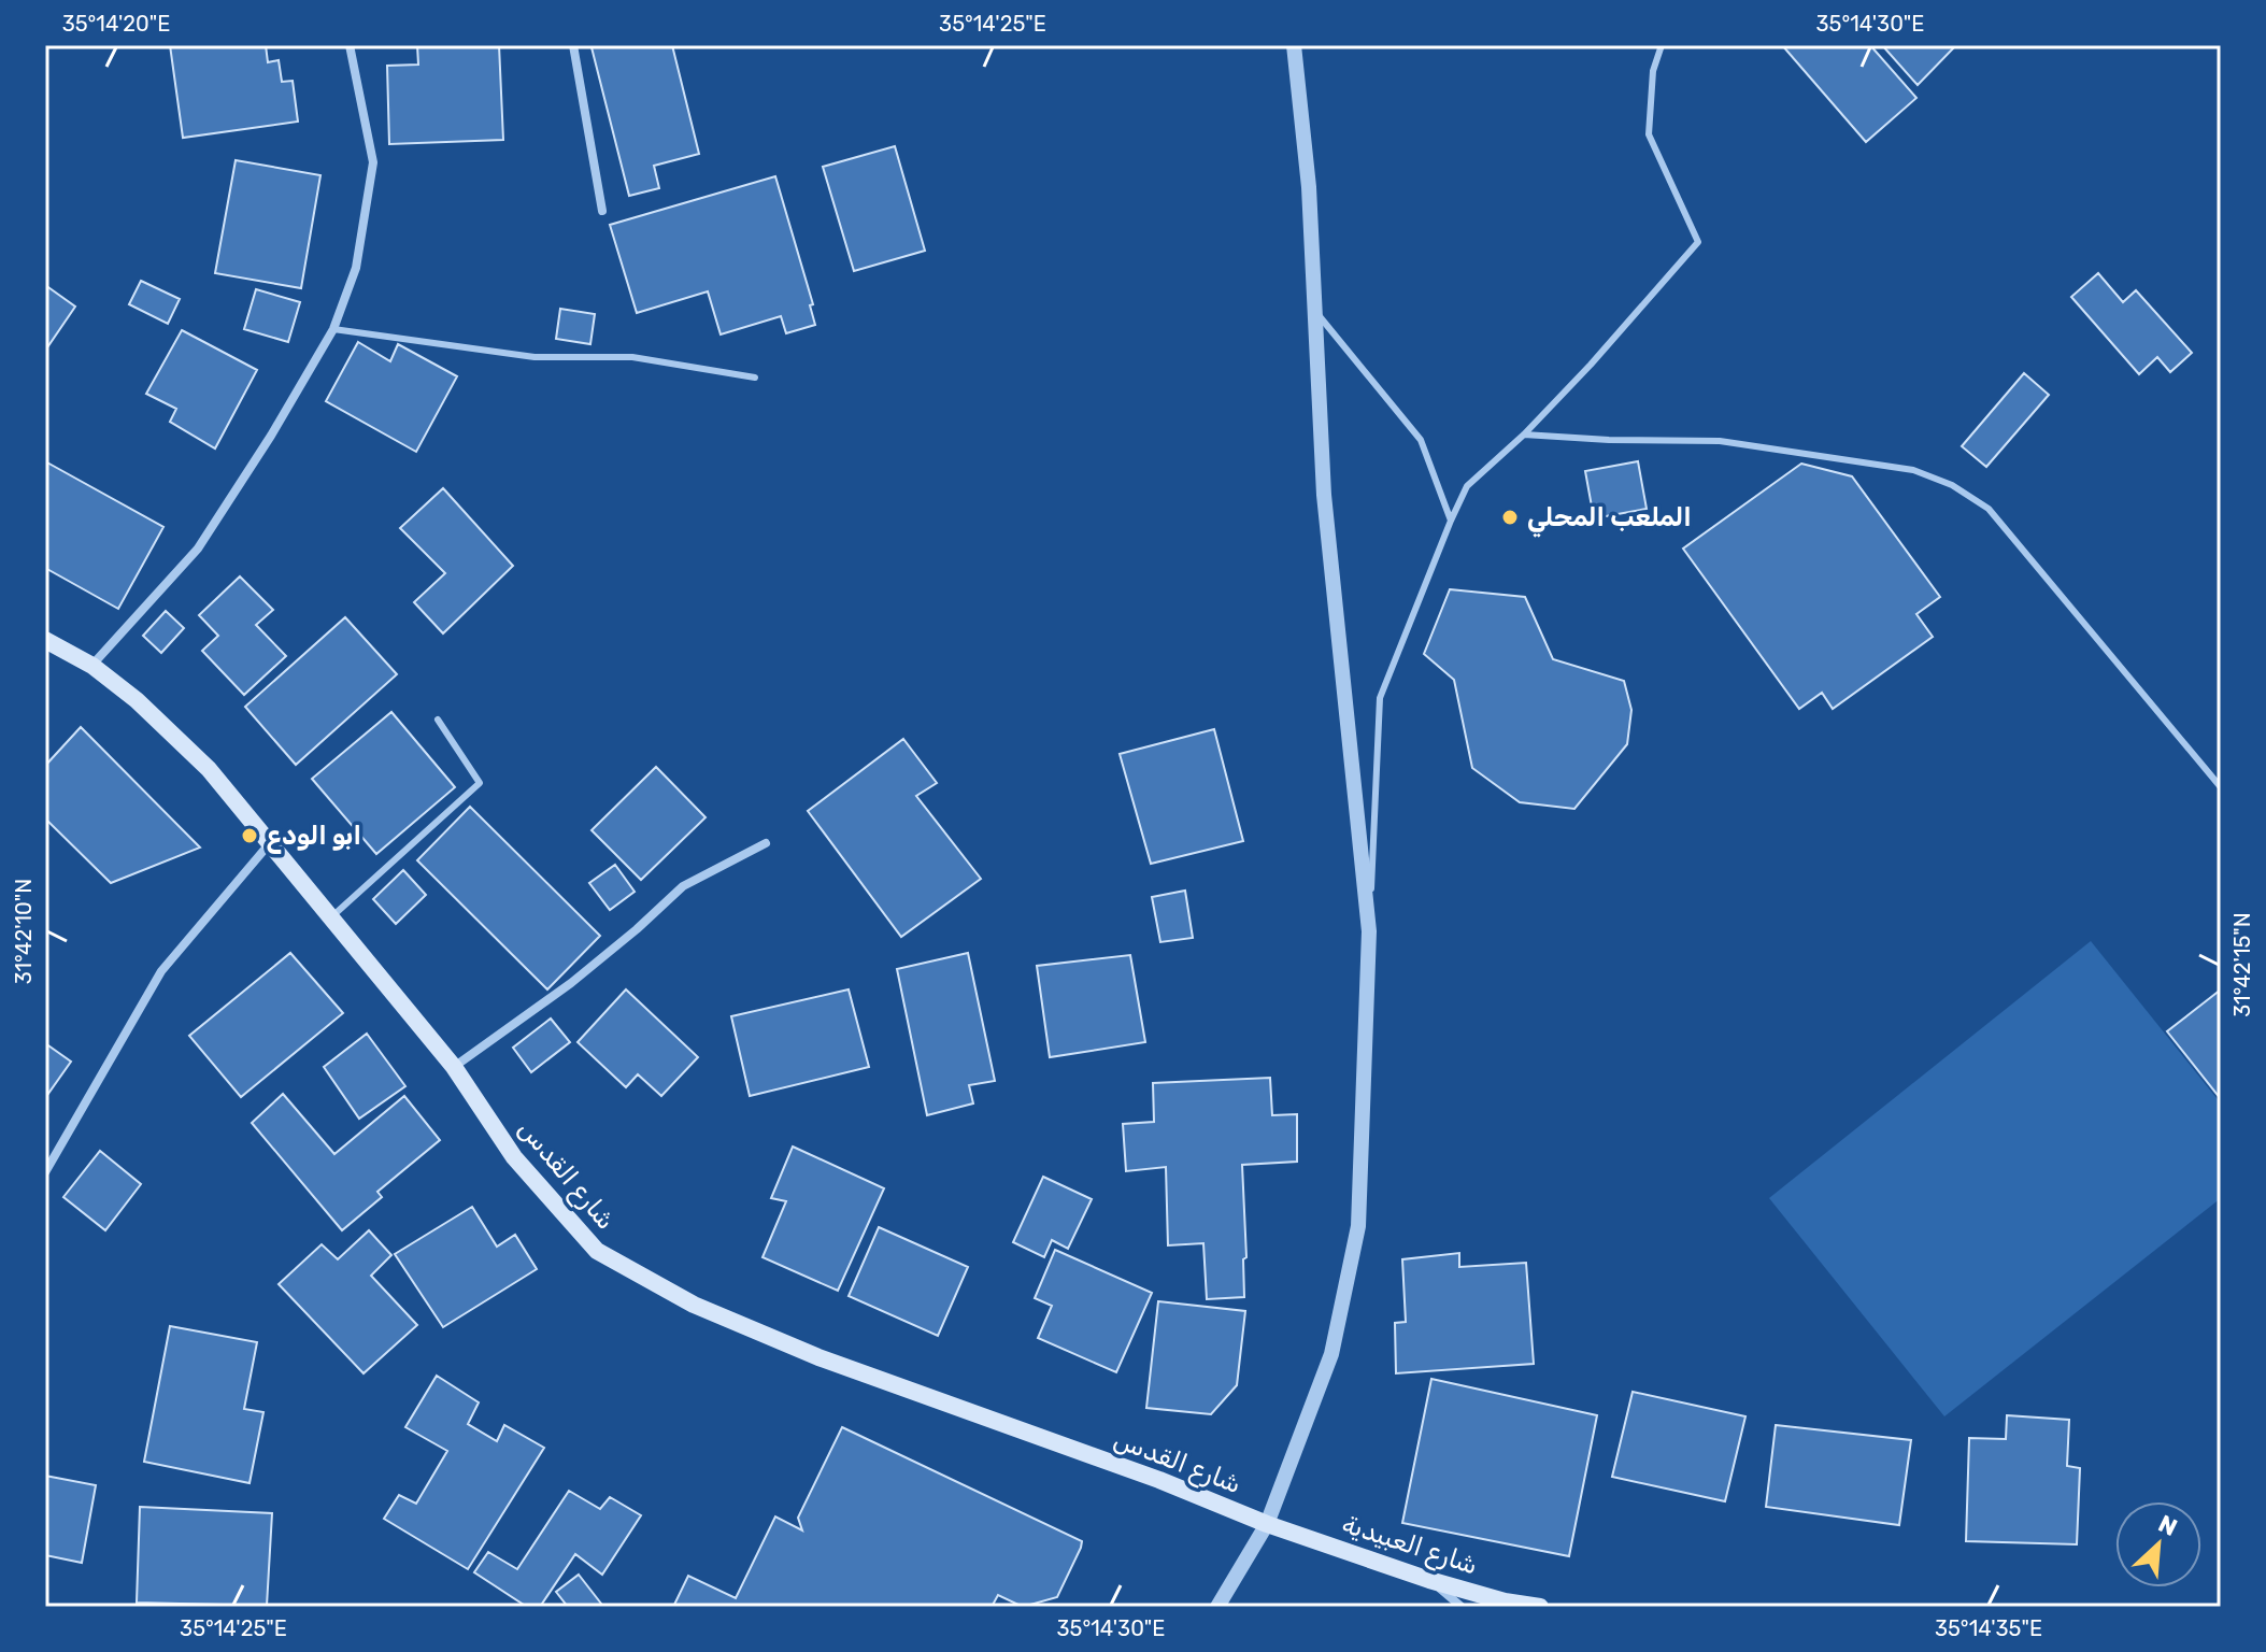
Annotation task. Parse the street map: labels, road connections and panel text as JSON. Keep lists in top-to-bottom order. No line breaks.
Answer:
{"streets":{"main road":["شارع القدس","شارع العبيدية"]},"crossings":[["شارع القدس","شارع العبيدية"]],"places":["الملعب المحلي","ابو الودع"],"north":"top right","coordinates":["35°14'20\"E","35°14'25\"E","35°14'30\"E","31°42'10\"N","31°42'15\"N","35°14'35\"E"]}
